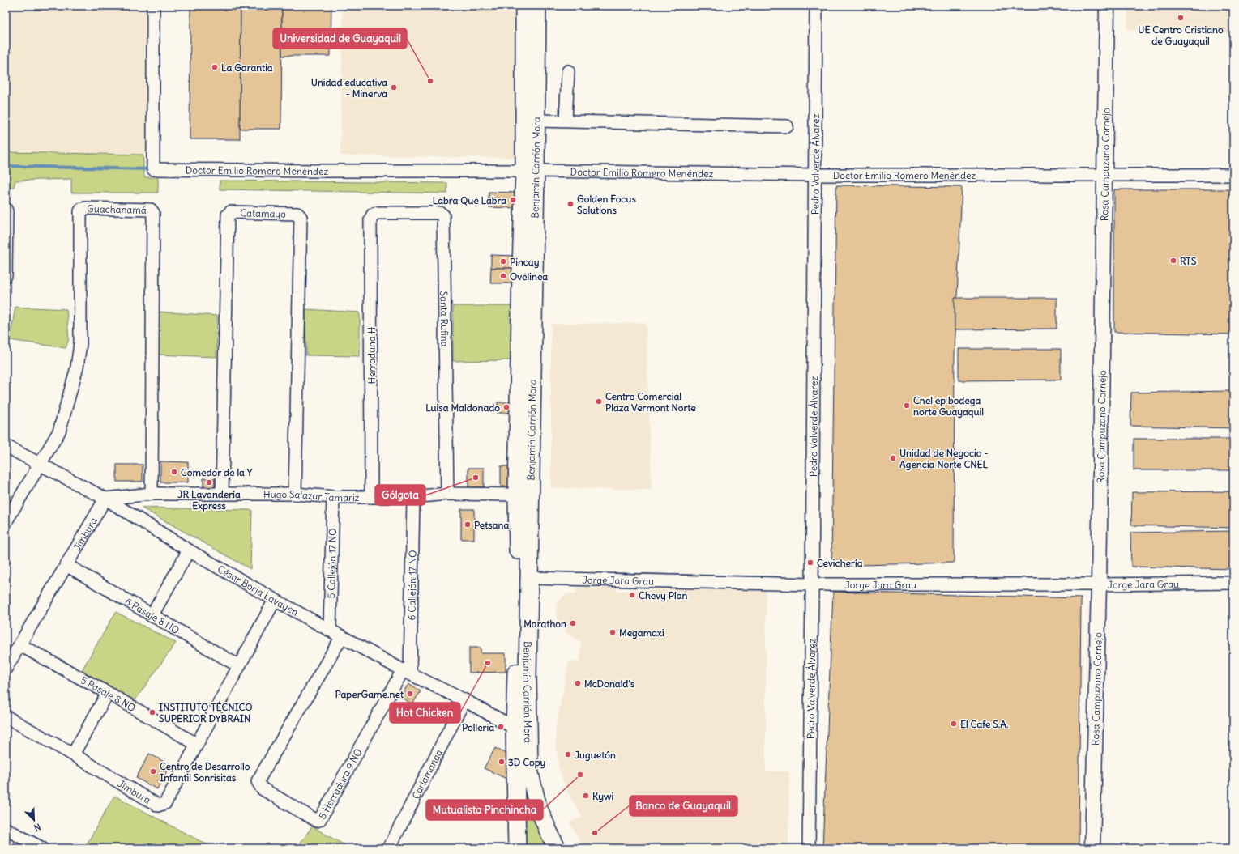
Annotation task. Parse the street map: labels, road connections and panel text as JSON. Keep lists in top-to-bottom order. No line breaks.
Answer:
{"streets":{"main road":["Benjamín Carrión Mora"],"street":["Pedro Valverde Álvarez","Rosa Campuzano Cornejo","Doctor Emilio Romero Menéndez","Guachanamá","Catamayo","Santa Rufina","Herraduna H","Hugo Salazar Tamariz","Jimbura","5 Callejón 17 NO","Jorge Jara Grau","6 Callejón 17 NO","César Borja Lavayen","6 Pasaje 8 NO","5 Pasaje 8 NO","Cariamanga","5 Herradura 9 NO"]},"crossings":[["Pedro Valverde Álvarez","Doctor Emilio Romero Menéndez"],["Pedro Valverde Álvarez","Jorge Jara Grau"],["Rosa Campuzano Cornejo","Doctor Emilio Romero Menéndez"],["Rosa Campuzano Cornejo","Jorge Jara Grau"],["Benjamín Carrión Mora","Doctor Emilio Romero Menéndez"],["Benjamín Carrión Mora","Hugo Salazar Tamariz"],["Benjamín Carrión Mora","Jorge Jara Grau"],["Benjamín Carrión Mora","César Borja Lavayen"],["Guachanamá","Hugo Salazar Tamariz"],["Guachanamá","César Borja Lavayen"],["Catamayo","Hugo Salazar Tamariz"],["Santa Rufina","Herraduna H"],["Santa Rufina","Hugo Salazar Tamariz"],["Herraduna H","Hugo Salazar Tamariz"],["Hugo Salazar Tamariz","Jimbura"],["Hugo Salazar Tamariz","5 Callejón 17 NO"],["Hugo Salazar Tamariz","6 Callejón 17 NO"],["Hugo Salazar Tamariz","César Borja Lavayen"],["Jimbura","César Borja Lavayen"],["Jimbura","6 Pasaje 8 NO"],["Jimbura","5 Pasaje 8 NO"],["5 Callejón 17 NO","César Borja Lavayen"],["6 Callejón 17 NO","César Borja Lavayen"],["6 Callejón 17 NO","5 Herradura 9 NO"],["César Borja Lavayen","Cariamanga"],["César Borja Lavayen","5 Herradura 9 NO"]],"places":["UE Centro Cristiano de Guayaquil","La Garantia","Universidad de Guayaquil","Unidad educativa - Minerva","Labra Que Labra","Golden Focus Solutions","RTS","Pincay","Ovelinea","Centro Comercial - Plaza Vermont Norte","Cnel ep bodega norte Guayaquil","Luisa Maldonado","Unidad de Negocio - Agencia Norte CNEL","Comedor de la Y","Gólgota","JR Lavandería Express","Petsana","Cevichería","Chevy Plan","Marathon","Megamaxi","Hot Chicken","McDonald's","PaperGame.net","INSTITUTO TÉCNICO SUPERIOR DYBRAIN","El Cafe S.A.","Polleria","Juguetón","3D Copy","Centro de Desarrollo Infantil Sonrisitas","Mutualista Pinchincha","Kywi","Banco de Guayaquil"],"north":"bottom right"}
